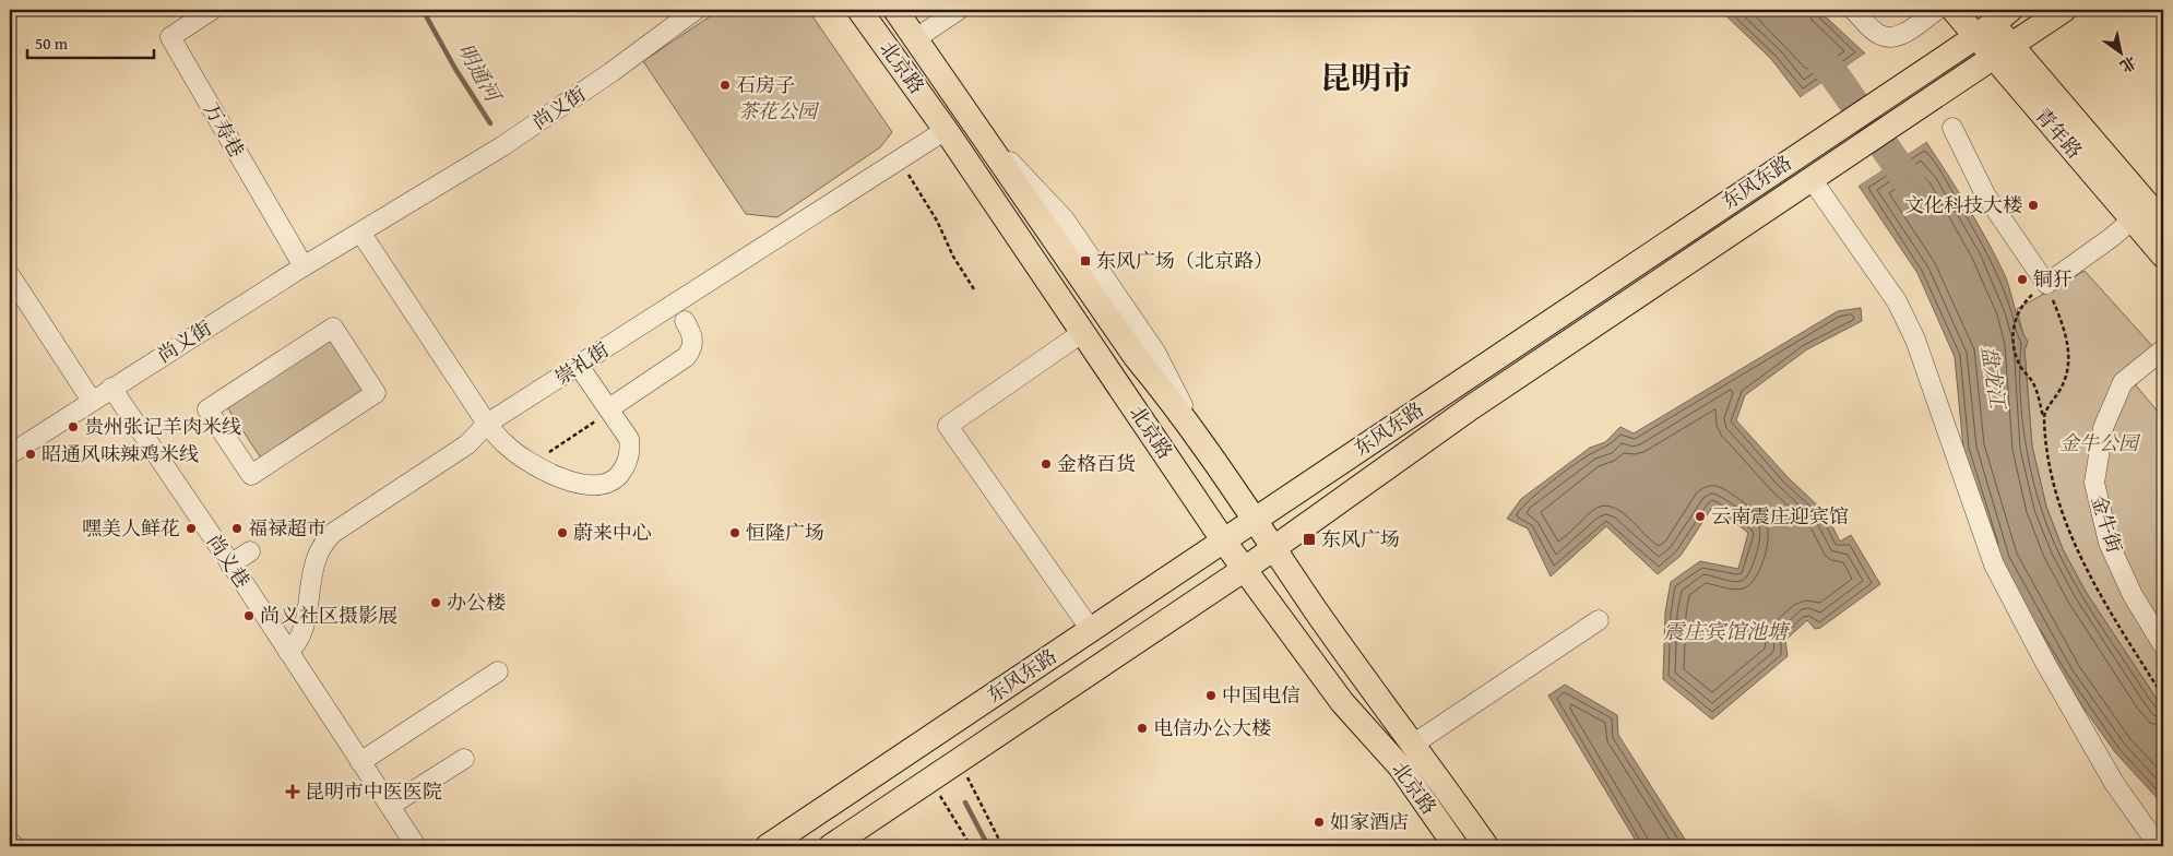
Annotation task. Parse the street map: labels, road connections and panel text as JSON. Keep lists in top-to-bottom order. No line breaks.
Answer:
{"streets":{"main road":["北京路","青年路","东风东路"],"street":["尚义街","万寿巷","崇礼街","金牛街","尚义巷"]},"crossings":[["北京路","东风东路"],["北京路","崇礼街"],["尚义街","万寿巷"],["尚义街","尚义巷"],["青年路","东风东路"],["崇礼街","尚义巷"]],"districts":["昆明市"],"water":["明通河","盘龙江","震庄宾馆池塘"],"parks":["茶花公园","金牛公园"],"places":{"other":["石房子","文化科技大楼","铜犴","贵州张记羊肉米线","昭通风味辣鸡米线","金格百货","云南震庄迎宾馆","嘿美人鲜花","福禄超市","蔚来中心","恒隆广场","办公楼","尚义社区摄影展","中国电信","电信办公大楼","如家酒店"],"transit":["东风广场（北京路）","东风广场"],"health":["昆明市中医医院"]},"scale_bar":"50 m","north":"bottom right"}
